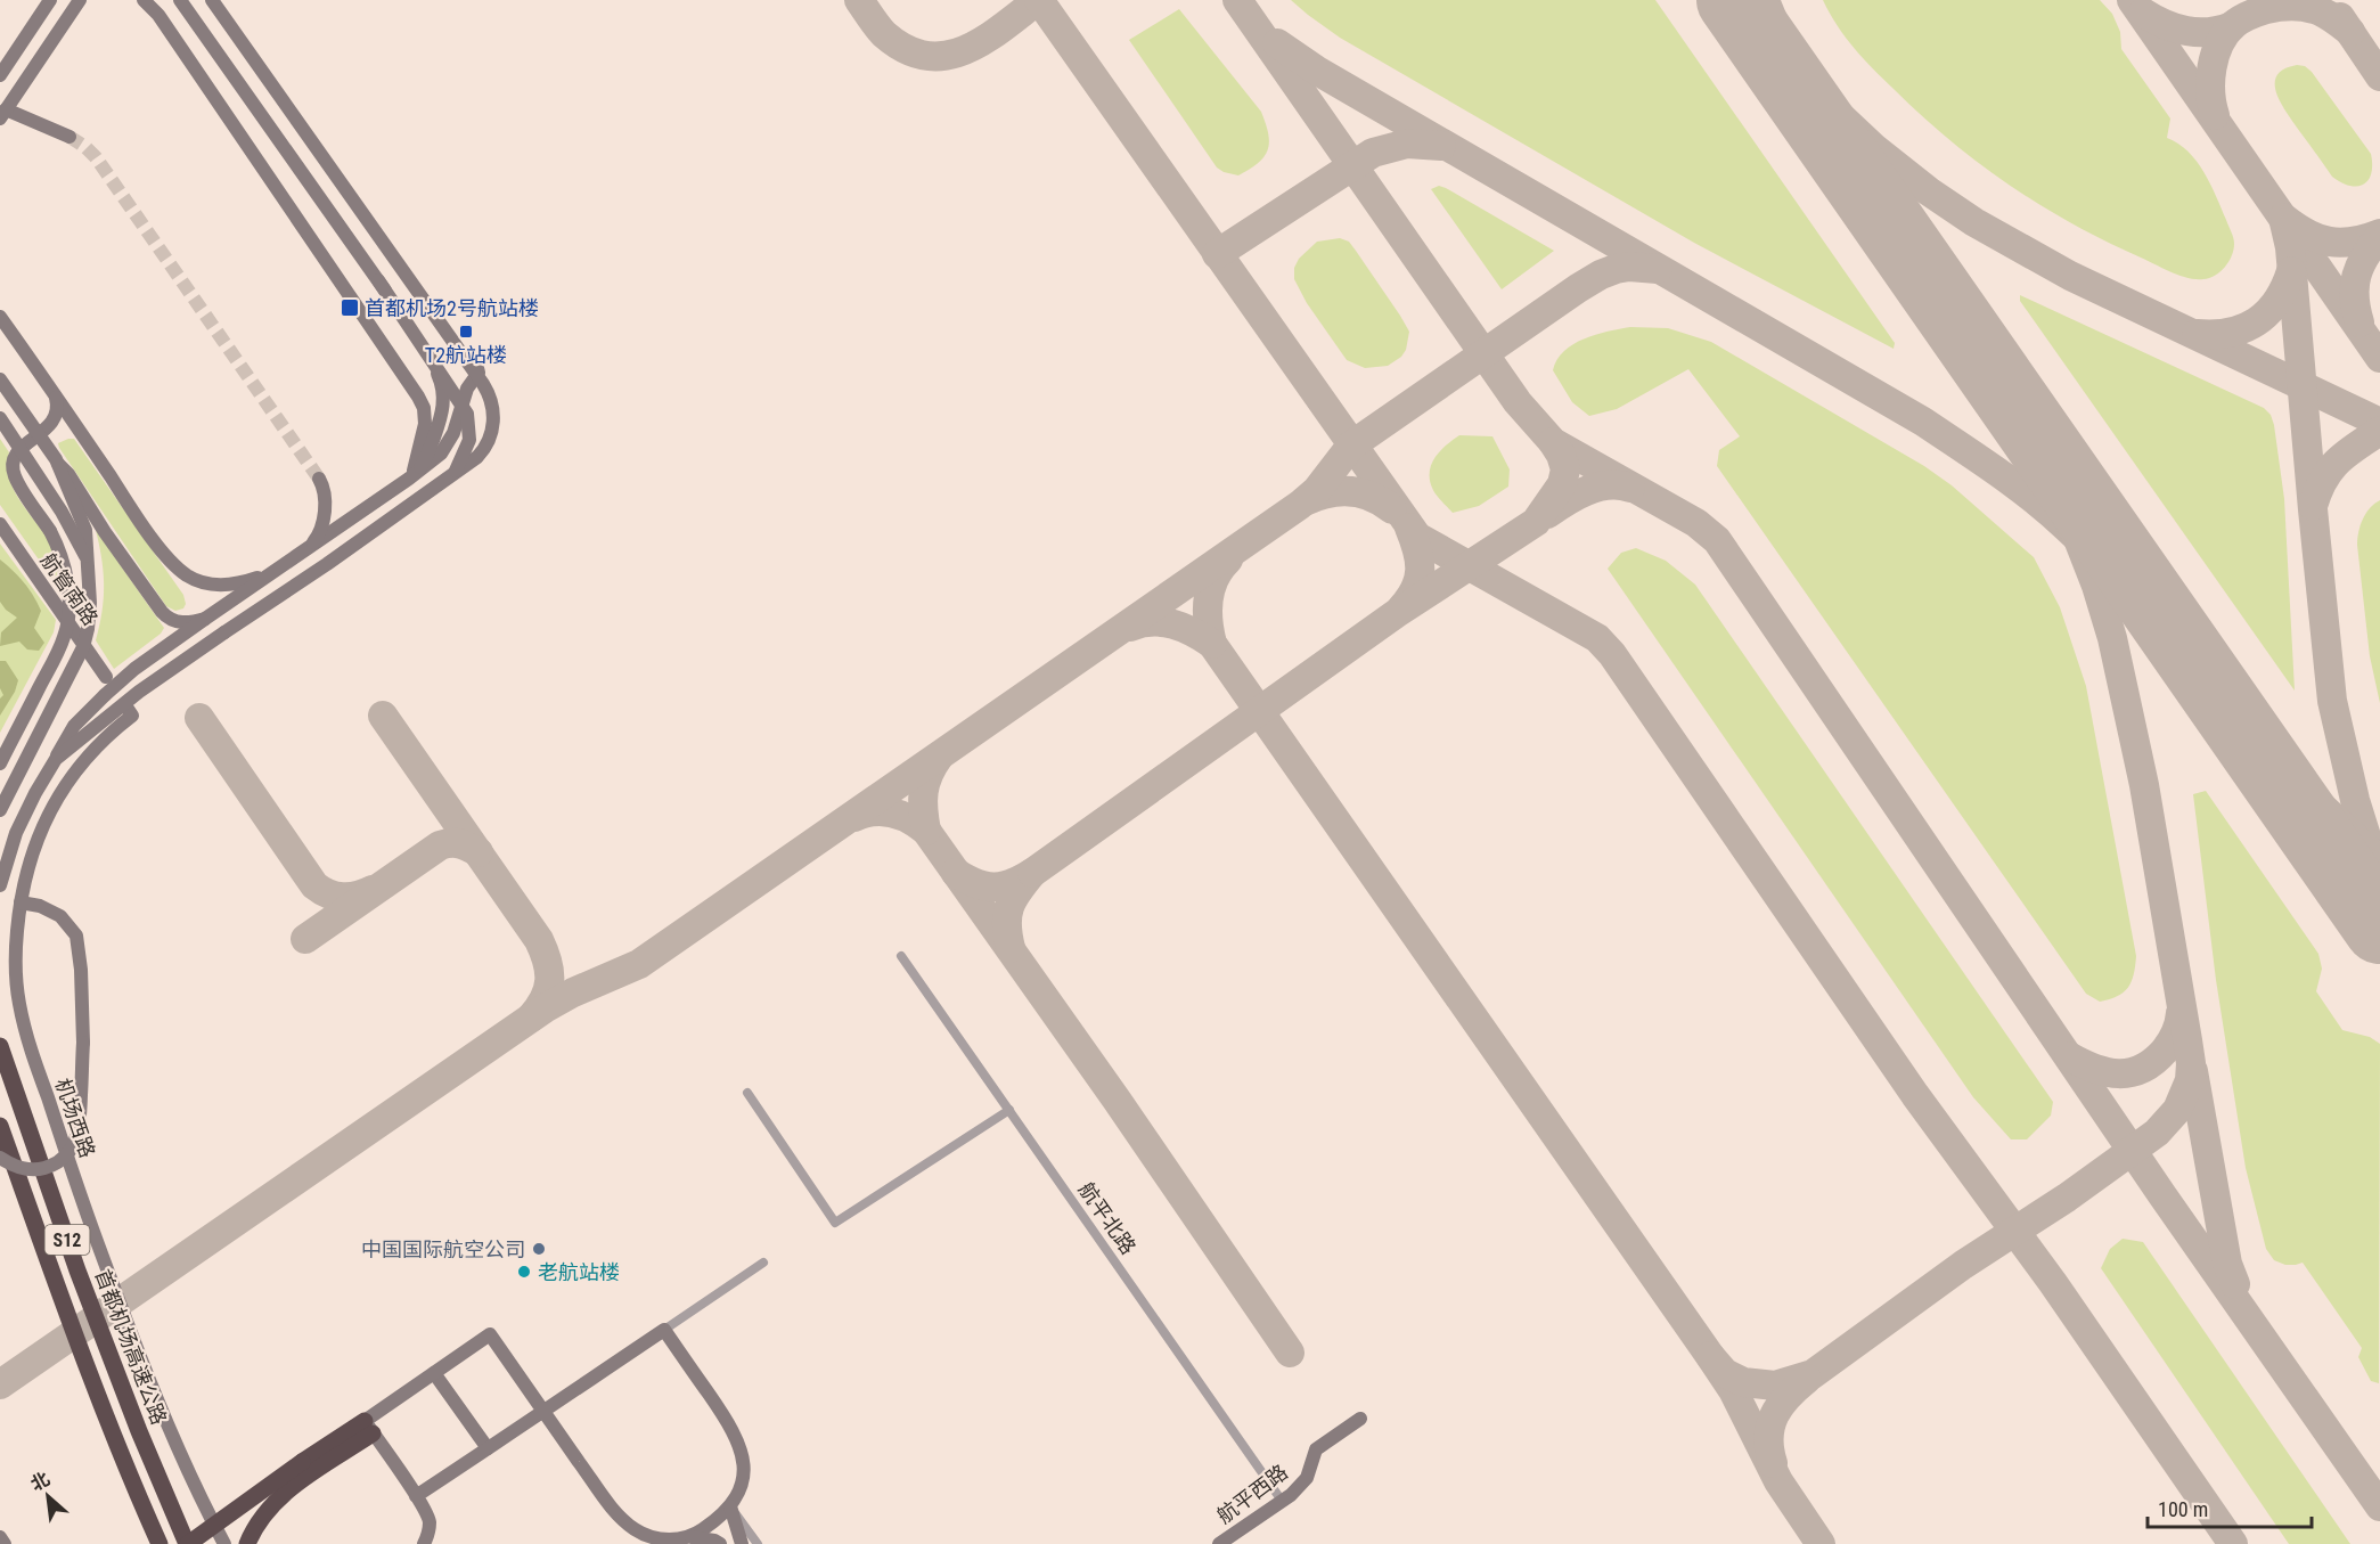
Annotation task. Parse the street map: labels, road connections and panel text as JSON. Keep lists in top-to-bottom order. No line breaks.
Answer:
{"streets":{"highway":["S12","首都机场高速公路"],"street":["航管南路","机场西路","航平北路","航平西路"]},"crossings":[["航平北路","航平西路"]],"places":{"transit":["首都机场2号航站楼","T2航站楼"],"other":["中国国际航空公司","老航站楼"]},"scale_bar":"100 m","north":"top left"}
